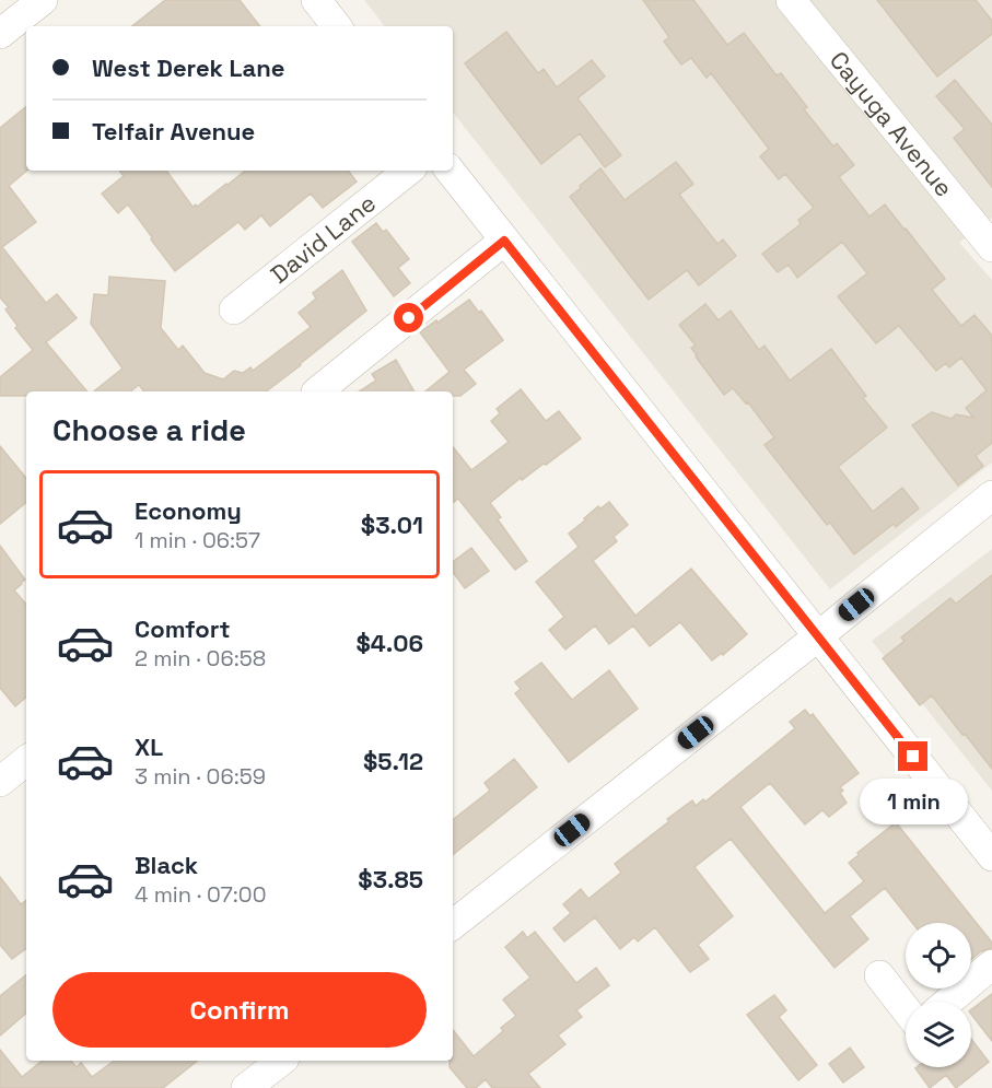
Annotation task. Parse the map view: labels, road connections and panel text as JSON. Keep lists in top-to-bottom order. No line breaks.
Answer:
{"streets":{"street":["Cayuga Avenue","David Lane"]},"page":{"banner":["West Derek Lane","Telfair Avenue"],"heading":"Choose a ride","list":[{"name":"Economy","note":"1 min · 06:57","value":"$3.01"},{"name":"Comfort","note":"2 min · 06:58","value":"$4.06"},{"name":"XL","note":"3 min · 06:59","value":"$5.12"},{"name":"Black","note":"4 min · 07:00","value":"$3.85"}],"bubble":"1 min","buttons":"Confirm"}}
